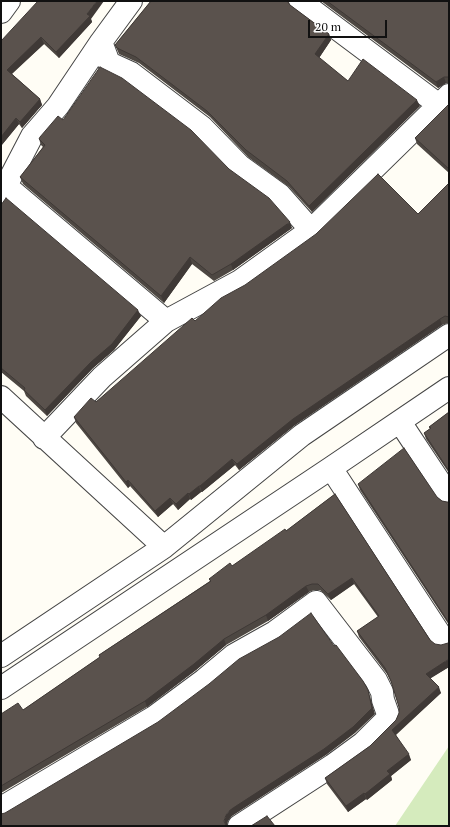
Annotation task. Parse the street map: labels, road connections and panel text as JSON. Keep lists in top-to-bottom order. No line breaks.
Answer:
{"scale_bar":"20 m"}
